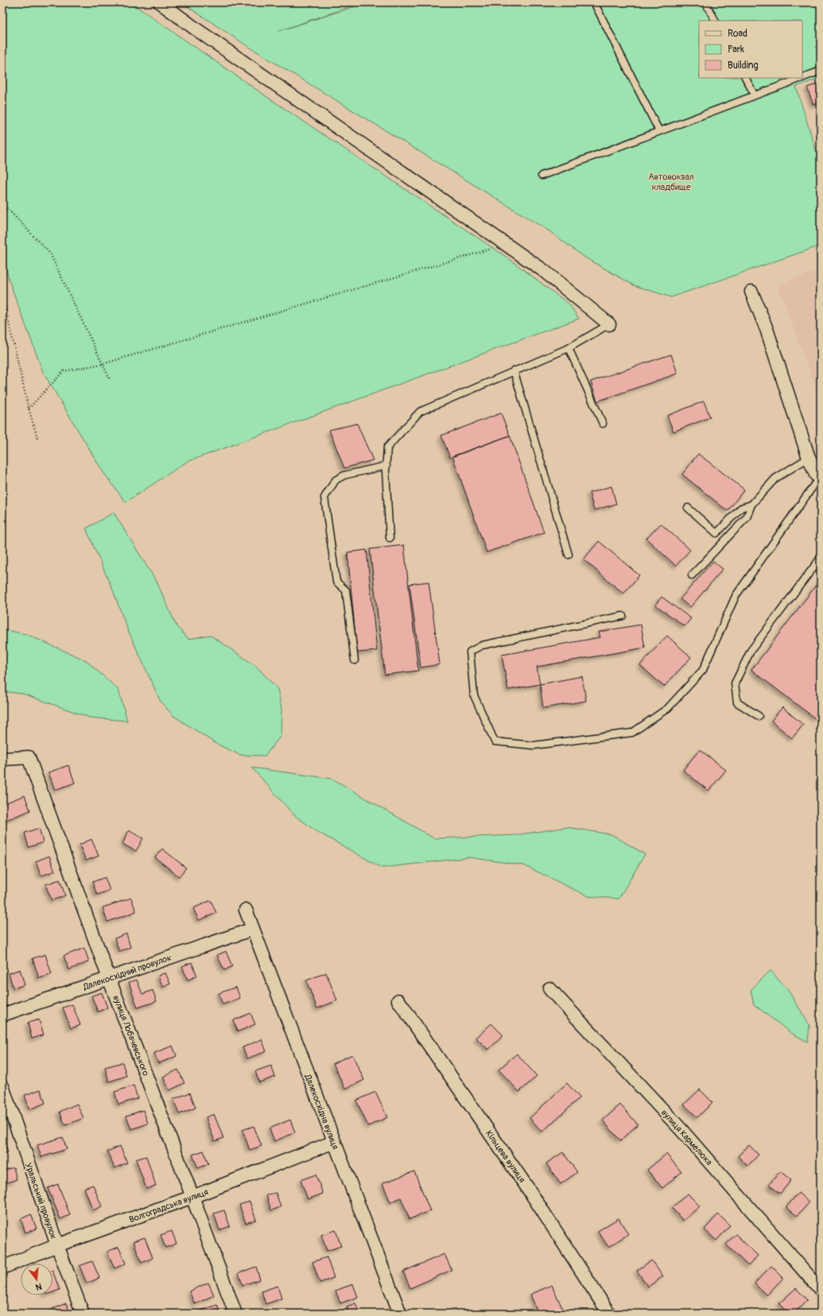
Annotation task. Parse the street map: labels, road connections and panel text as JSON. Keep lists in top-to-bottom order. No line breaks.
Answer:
{"streets":{"street":["Далекосхідний провулок","вулиця Лобачевського","Далекосхідна вулиця","вулиця Кармелюка","Кільцева вулиця","Уральський провулок","Волгоградська вулиця"]},"crossings":[["Далекосхідний провулок","вулиця Лобачевського"],["Далекосхідний провулок","Далекосхідна вулиця"],["вулиця Лобачевського","Волгоградська вулиця"],["Далекосхідна вулиця","Волгоградська вулиця"],["Уральський провулок","Волгоградська вулиця"]],"parks":["Автовокзал кладбище"],"legend":["Road","Park","Building"],"north":"bottom"}
